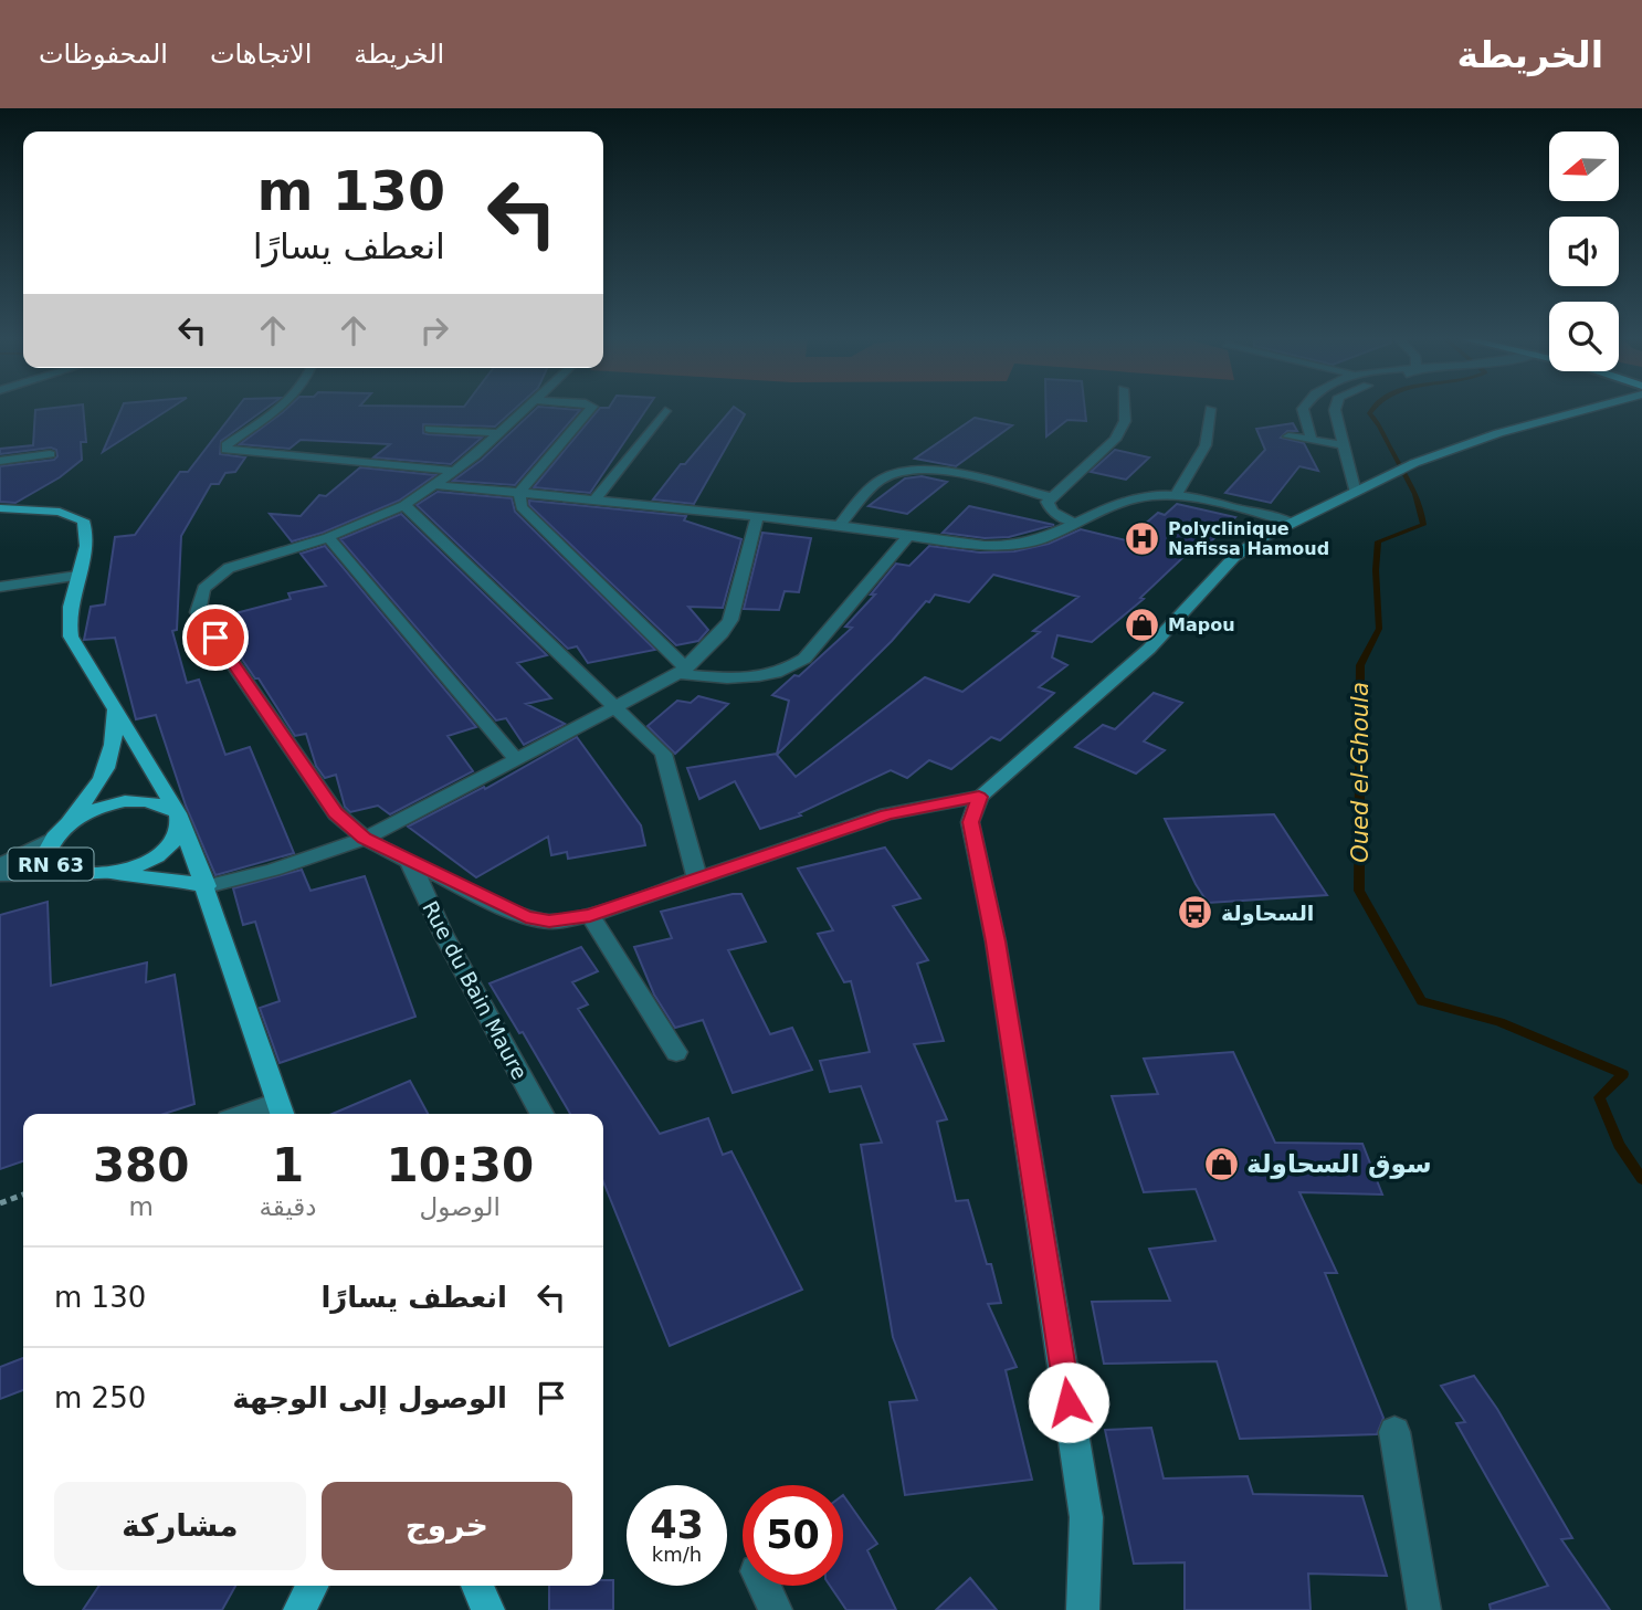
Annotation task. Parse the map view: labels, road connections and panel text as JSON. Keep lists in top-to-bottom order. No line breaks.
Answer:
{"streets":{"main road":["RN 63"],"street":["Rue du Bain Maure"]},"water":["Oued el-Ghoula"],"places":{"hospital":["Polyclinique Nafissa Hamoud"],"shop":["Mapou","سوق السحاولة"],"bus stop":["السحاولة"]},"north":"left","page":{"header":"الخريطة","nav":["الخريطة","الاتجاهات","المحفوظات"],"turn":["130 m","انعطف يسارًا"],"eta":["10:30","الوصول","1","دقيقة","380","m"],"list":[{"name":"انعطف يسارًا","value":"130 m"},{"name":"الوصول إلى الوجهة","value":"250 m"}],"buttons":["خروج","مشاركة"],"speed":"43 km/h","limit":"50"}}
